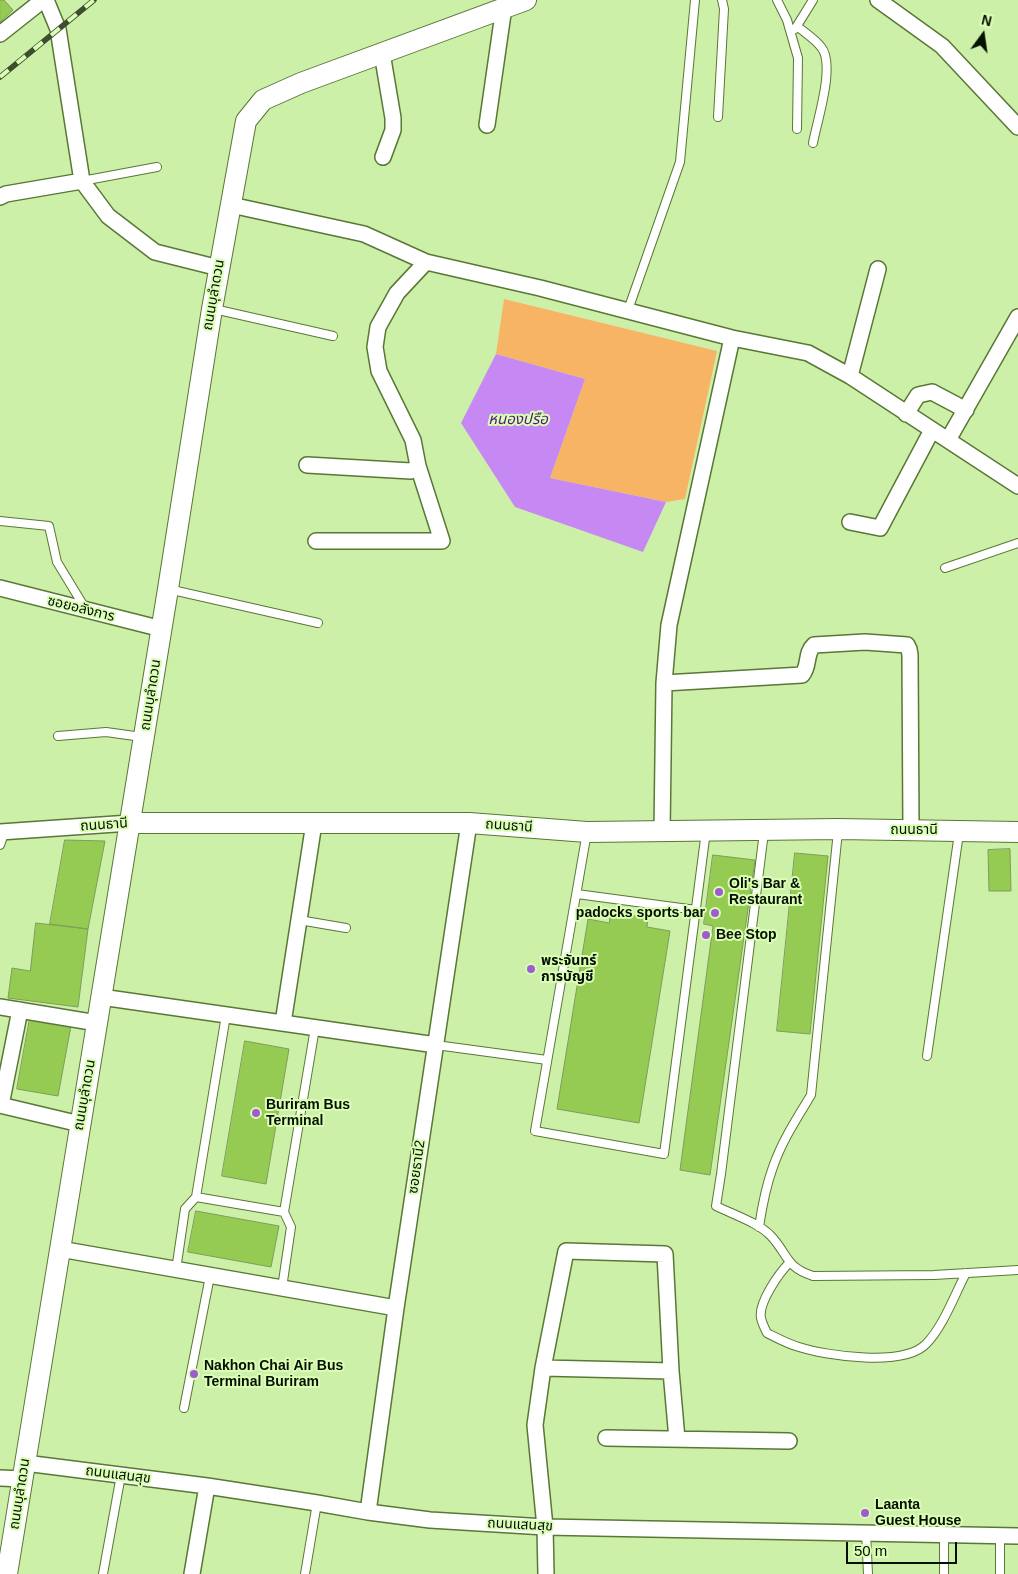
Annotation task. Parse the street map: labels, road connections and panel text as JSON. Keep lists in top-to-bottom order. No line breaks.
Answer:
{"streets":{"street":["ถนนบุลำดวน","ซอยอลังการ","ถนนธานี","ซอยธานี2","ถนนแสนสุข"]},"crossings":[["ถนนบุลำดวน","ซอยอลังการ"],["ถนนบุลำดวน","ถนนธานี"],["ถนนบุลำดวน","ถนนแสนสุข"],["ถนนธานี","ซอยธานี2"],["ซอยธานี2","ถนนแสนสุข"]],"water":["หนองปรือ"],"places":["Oli's Bar & Restaurant","padocks sports bar","Bee Stop","พระจันทร์ การบัญชี","Buriram Bus Terminal","Nakhon Chai Air Bus Terminal Buriram","Laanta Guest House"],"scale_bar":"50 m","north":"top"}
